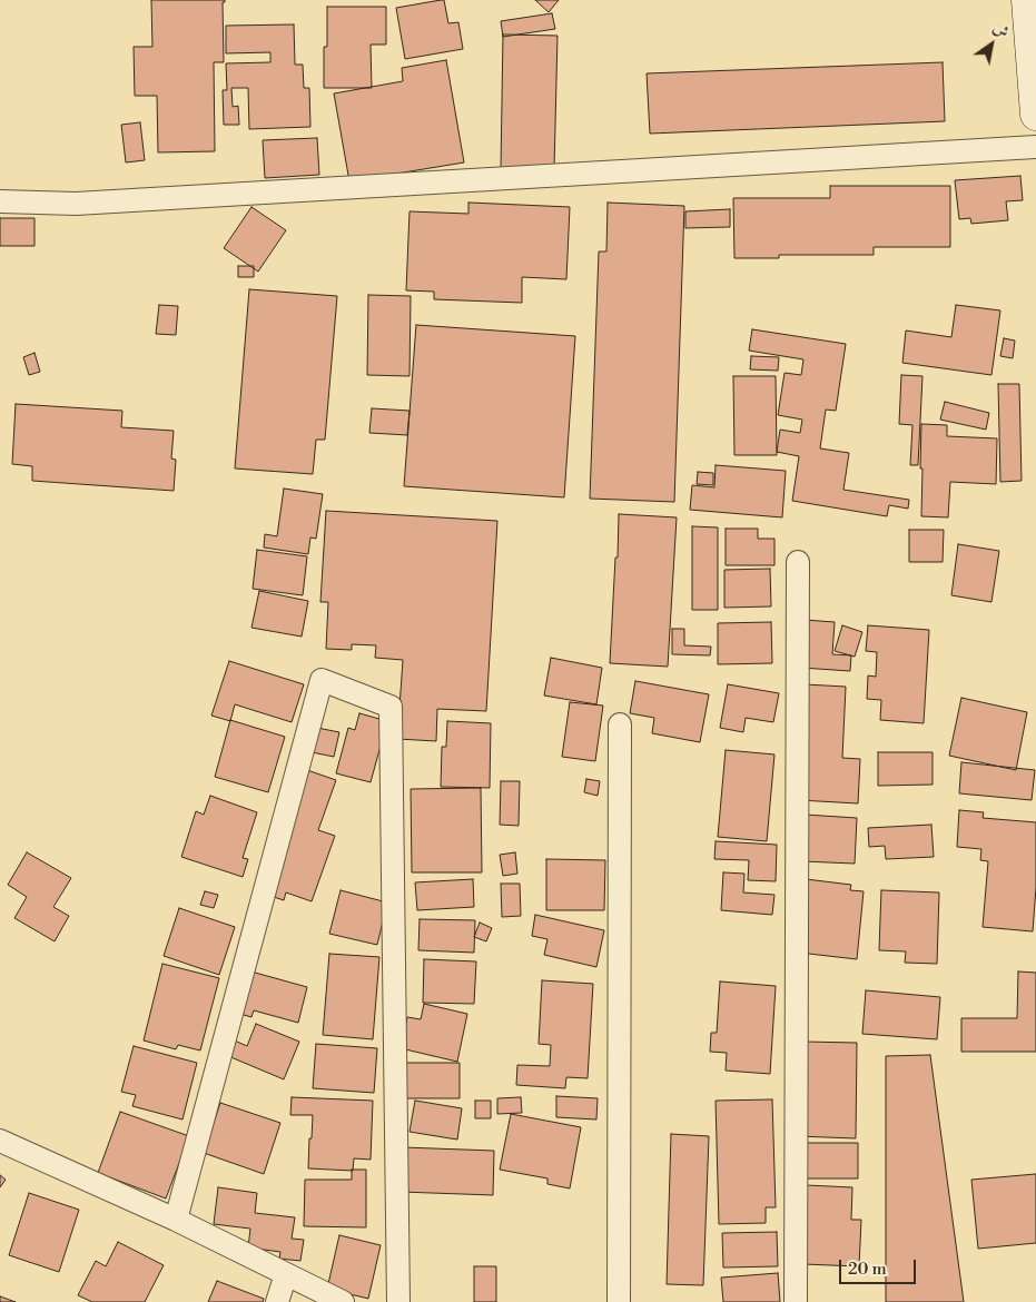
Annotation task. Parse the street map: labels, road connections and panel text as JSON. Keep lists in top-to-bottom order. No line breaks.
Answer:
{"scale_bar":"20 m","north":"top right"}
